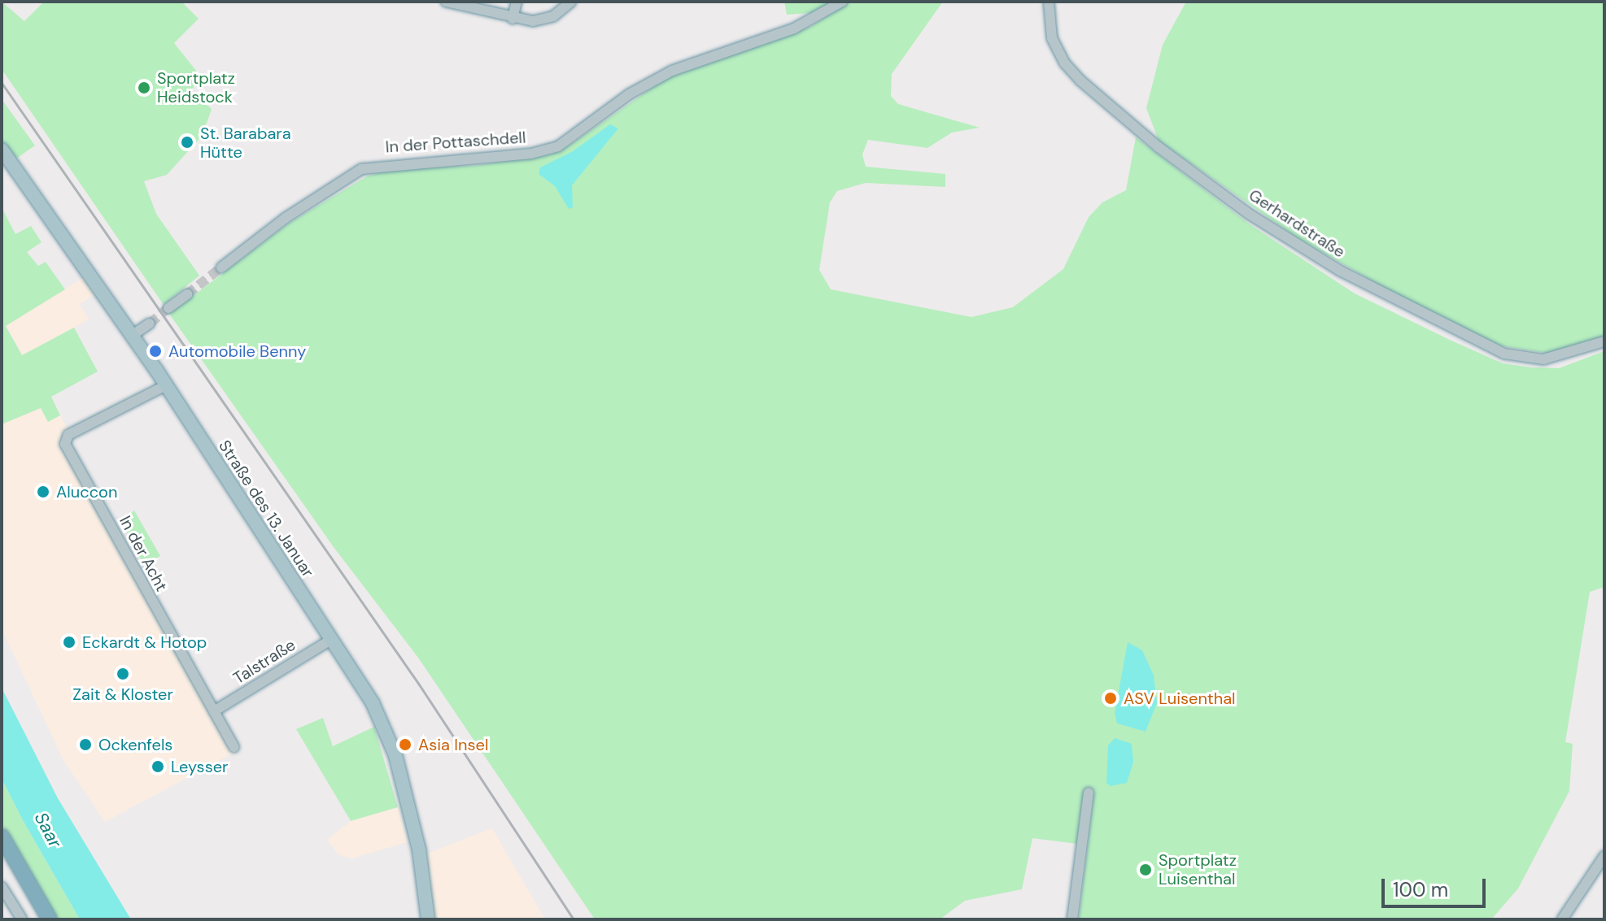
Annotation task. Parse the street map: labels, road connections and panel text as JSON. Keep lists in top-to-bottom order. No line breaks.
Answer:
{"streets":{"main road":["Straße des 13. Januar"],"street":["In der Pottaschdell","Gerhardstraße","In der Acht","Talstraße"]},"crossings":[["Straße des 13. Januar","In der Acht"],["Straße des 13. Januar","Talstraße"],["In der Acht","Talstraße"]],"water":["Saar"],"places":["Sportplatz Heidstock","St. Barabara Hütte","Automobile Benny","Aluccon","Eckardt & Hotop","Zait & Kloster","ASV Luisenthal","Ockenfels","Asia Insel","Leysser","Sportplatz Luisenthal"],"scale_bar":"100 m"}
